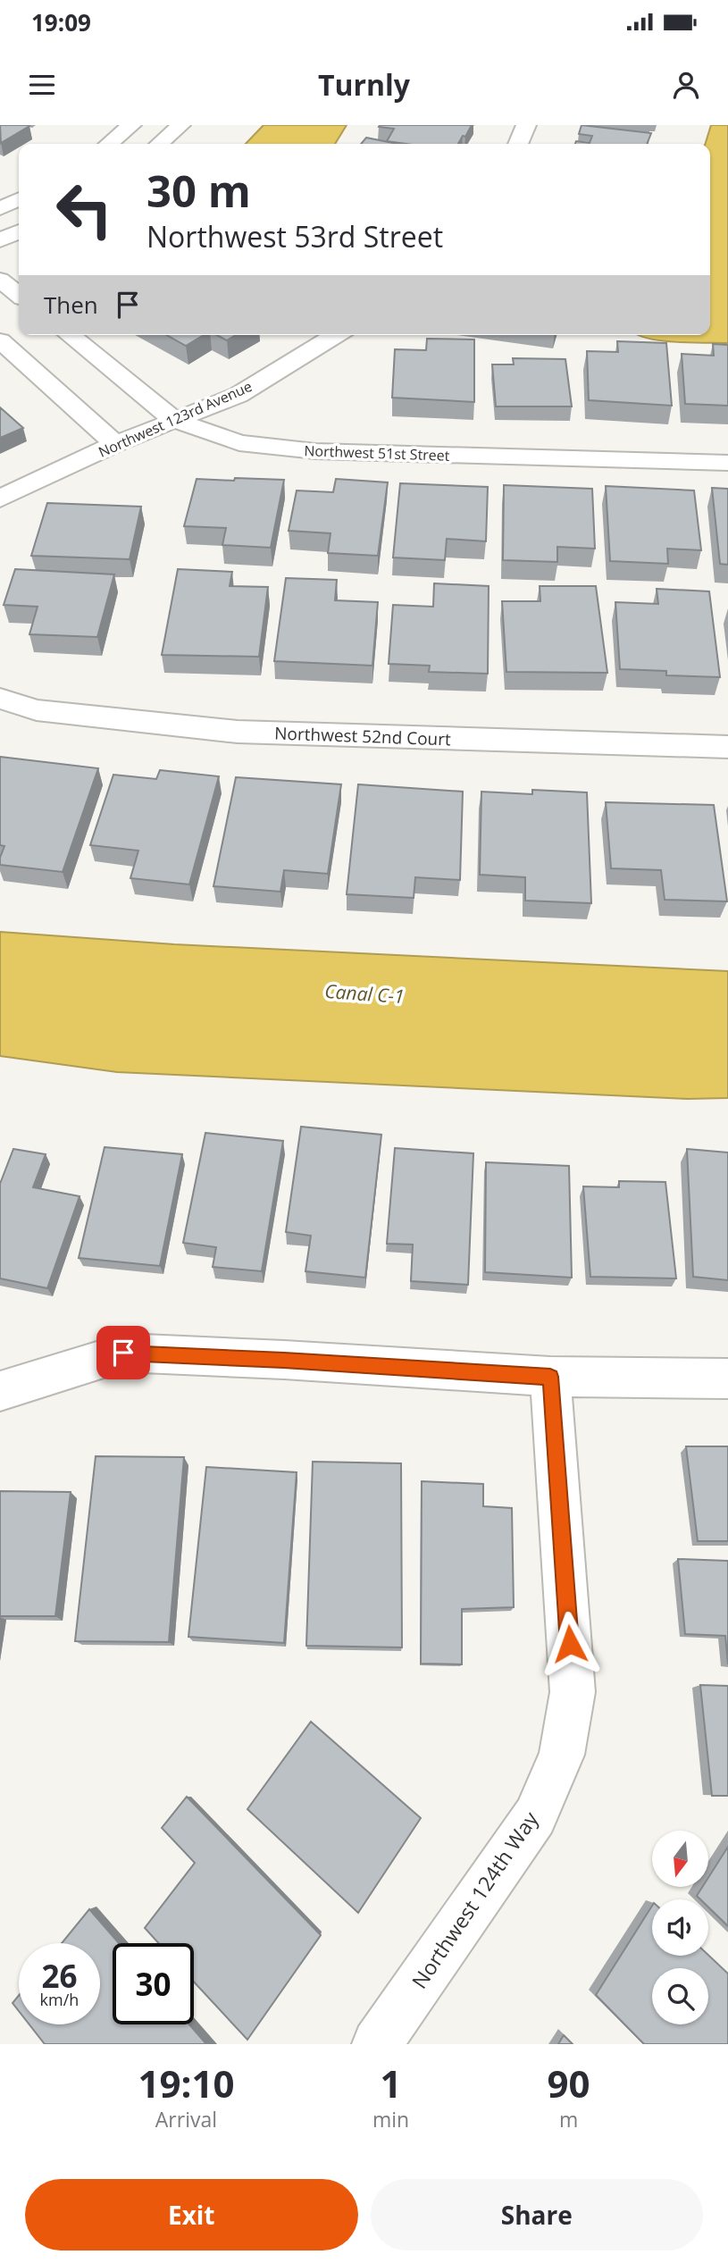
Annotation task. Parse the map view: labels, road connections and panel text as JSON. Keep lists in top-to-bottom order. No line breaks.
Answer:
{"streets":{"street":["Northwest 123rd Avenue","Northwest 51st Street","Northwest 52nd Court","Northwest 124th Way"]},"crossings":[["Northwest 123rd Avenue","Northwest 51st Street"]],"water":["Canal C-1"],"north":"bottom","page":{"status":"19:09","header":"Turnly","turn":["30 m","Northwest 53rd Street"],"then":"Then","speed":"26 km/h","limit":"30","eta":["19:10","Arrival","1","min","90","m"],"buttons":["Exit","Share"]}}
